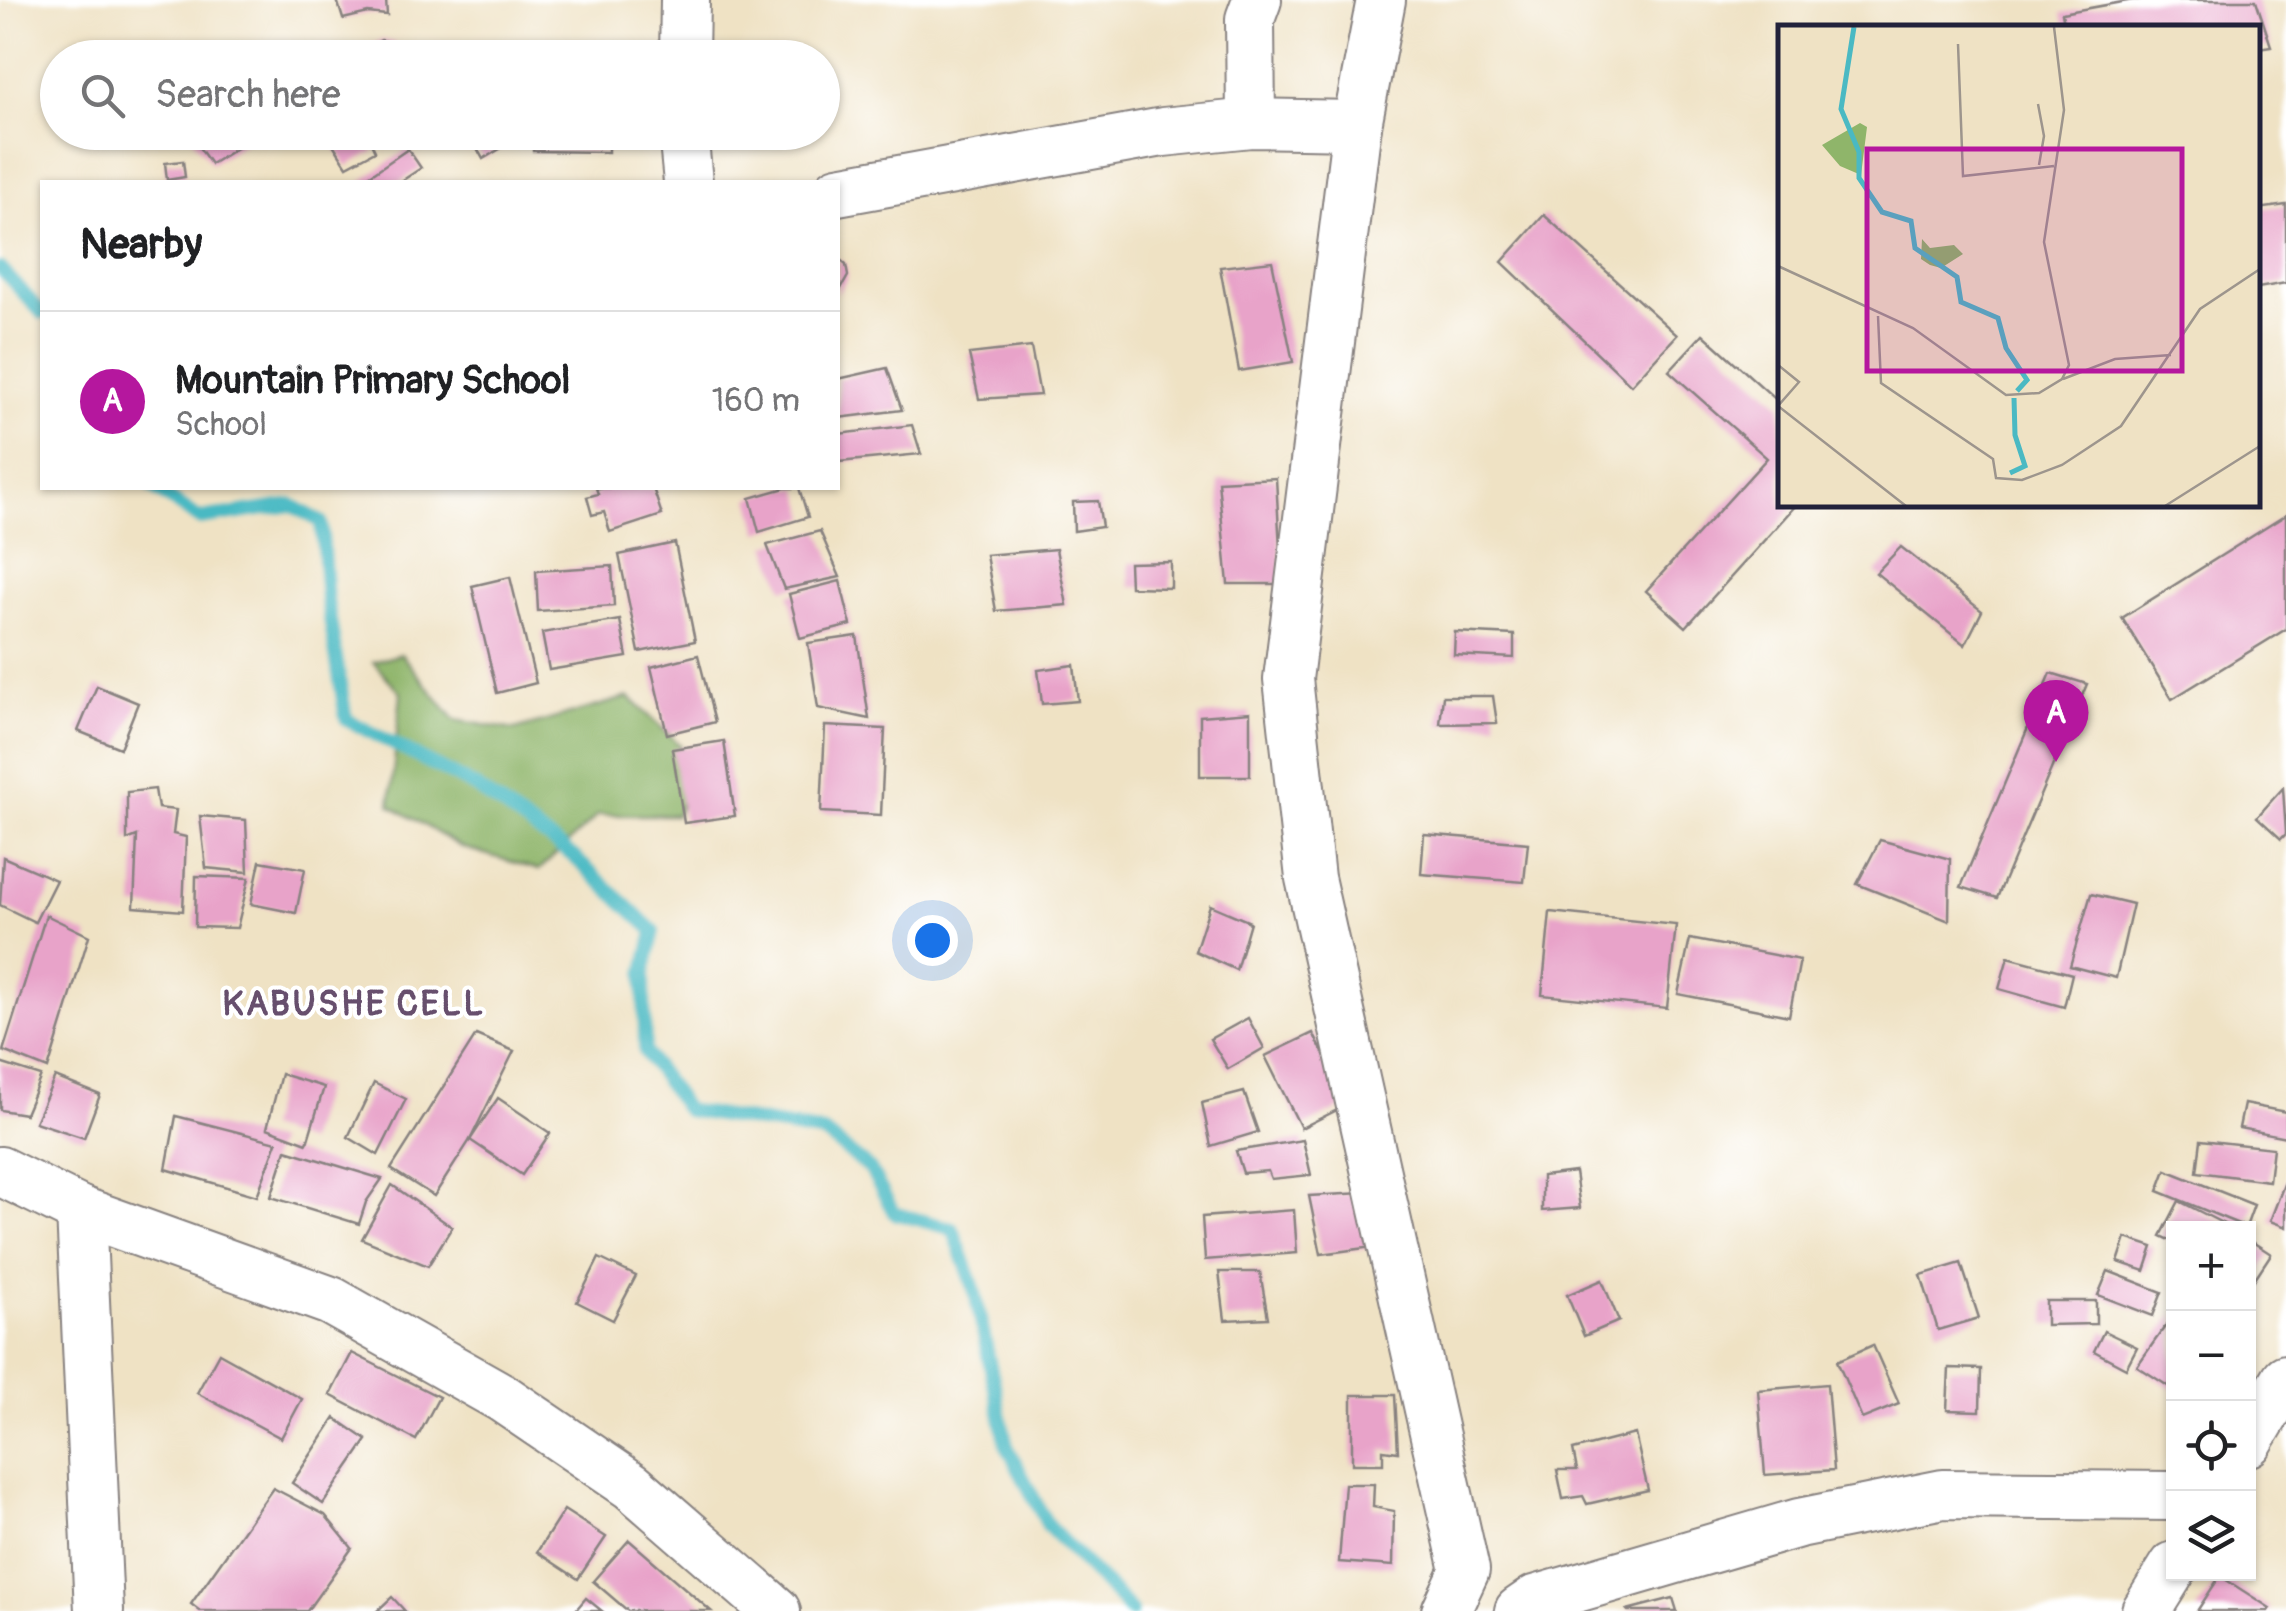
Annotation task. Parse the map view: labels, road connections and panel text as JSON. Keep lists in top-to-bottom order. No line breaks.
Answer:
{"districts":["KABUSHE CELL"],"page":{"search":"Search here","heading":"Nearby","list":[{"mark":"A","name":"Mountain Primary School","note":"School","value":"160 m"}],"pins":"A","map_buttons":["+","−"]}}
